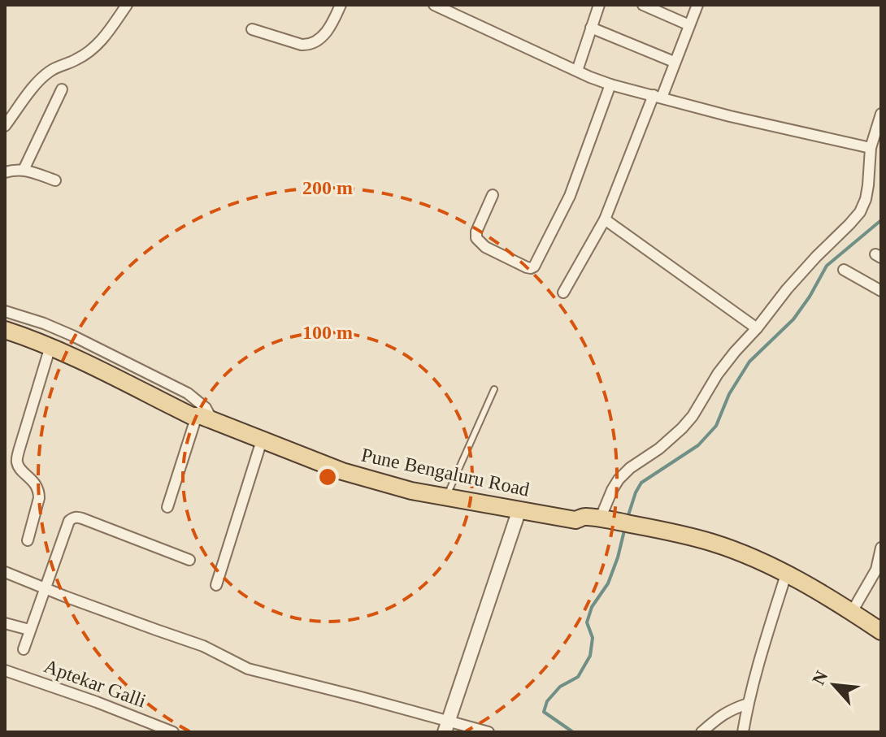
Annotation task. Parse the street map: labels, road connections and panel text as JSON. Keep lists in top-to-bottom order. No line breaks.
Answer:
{"streets":{"main road":["Pune Bengaluru Road"],"street":["Aptekar Galli"]},"north":"top left","rings":["200 m","100 m"]}
